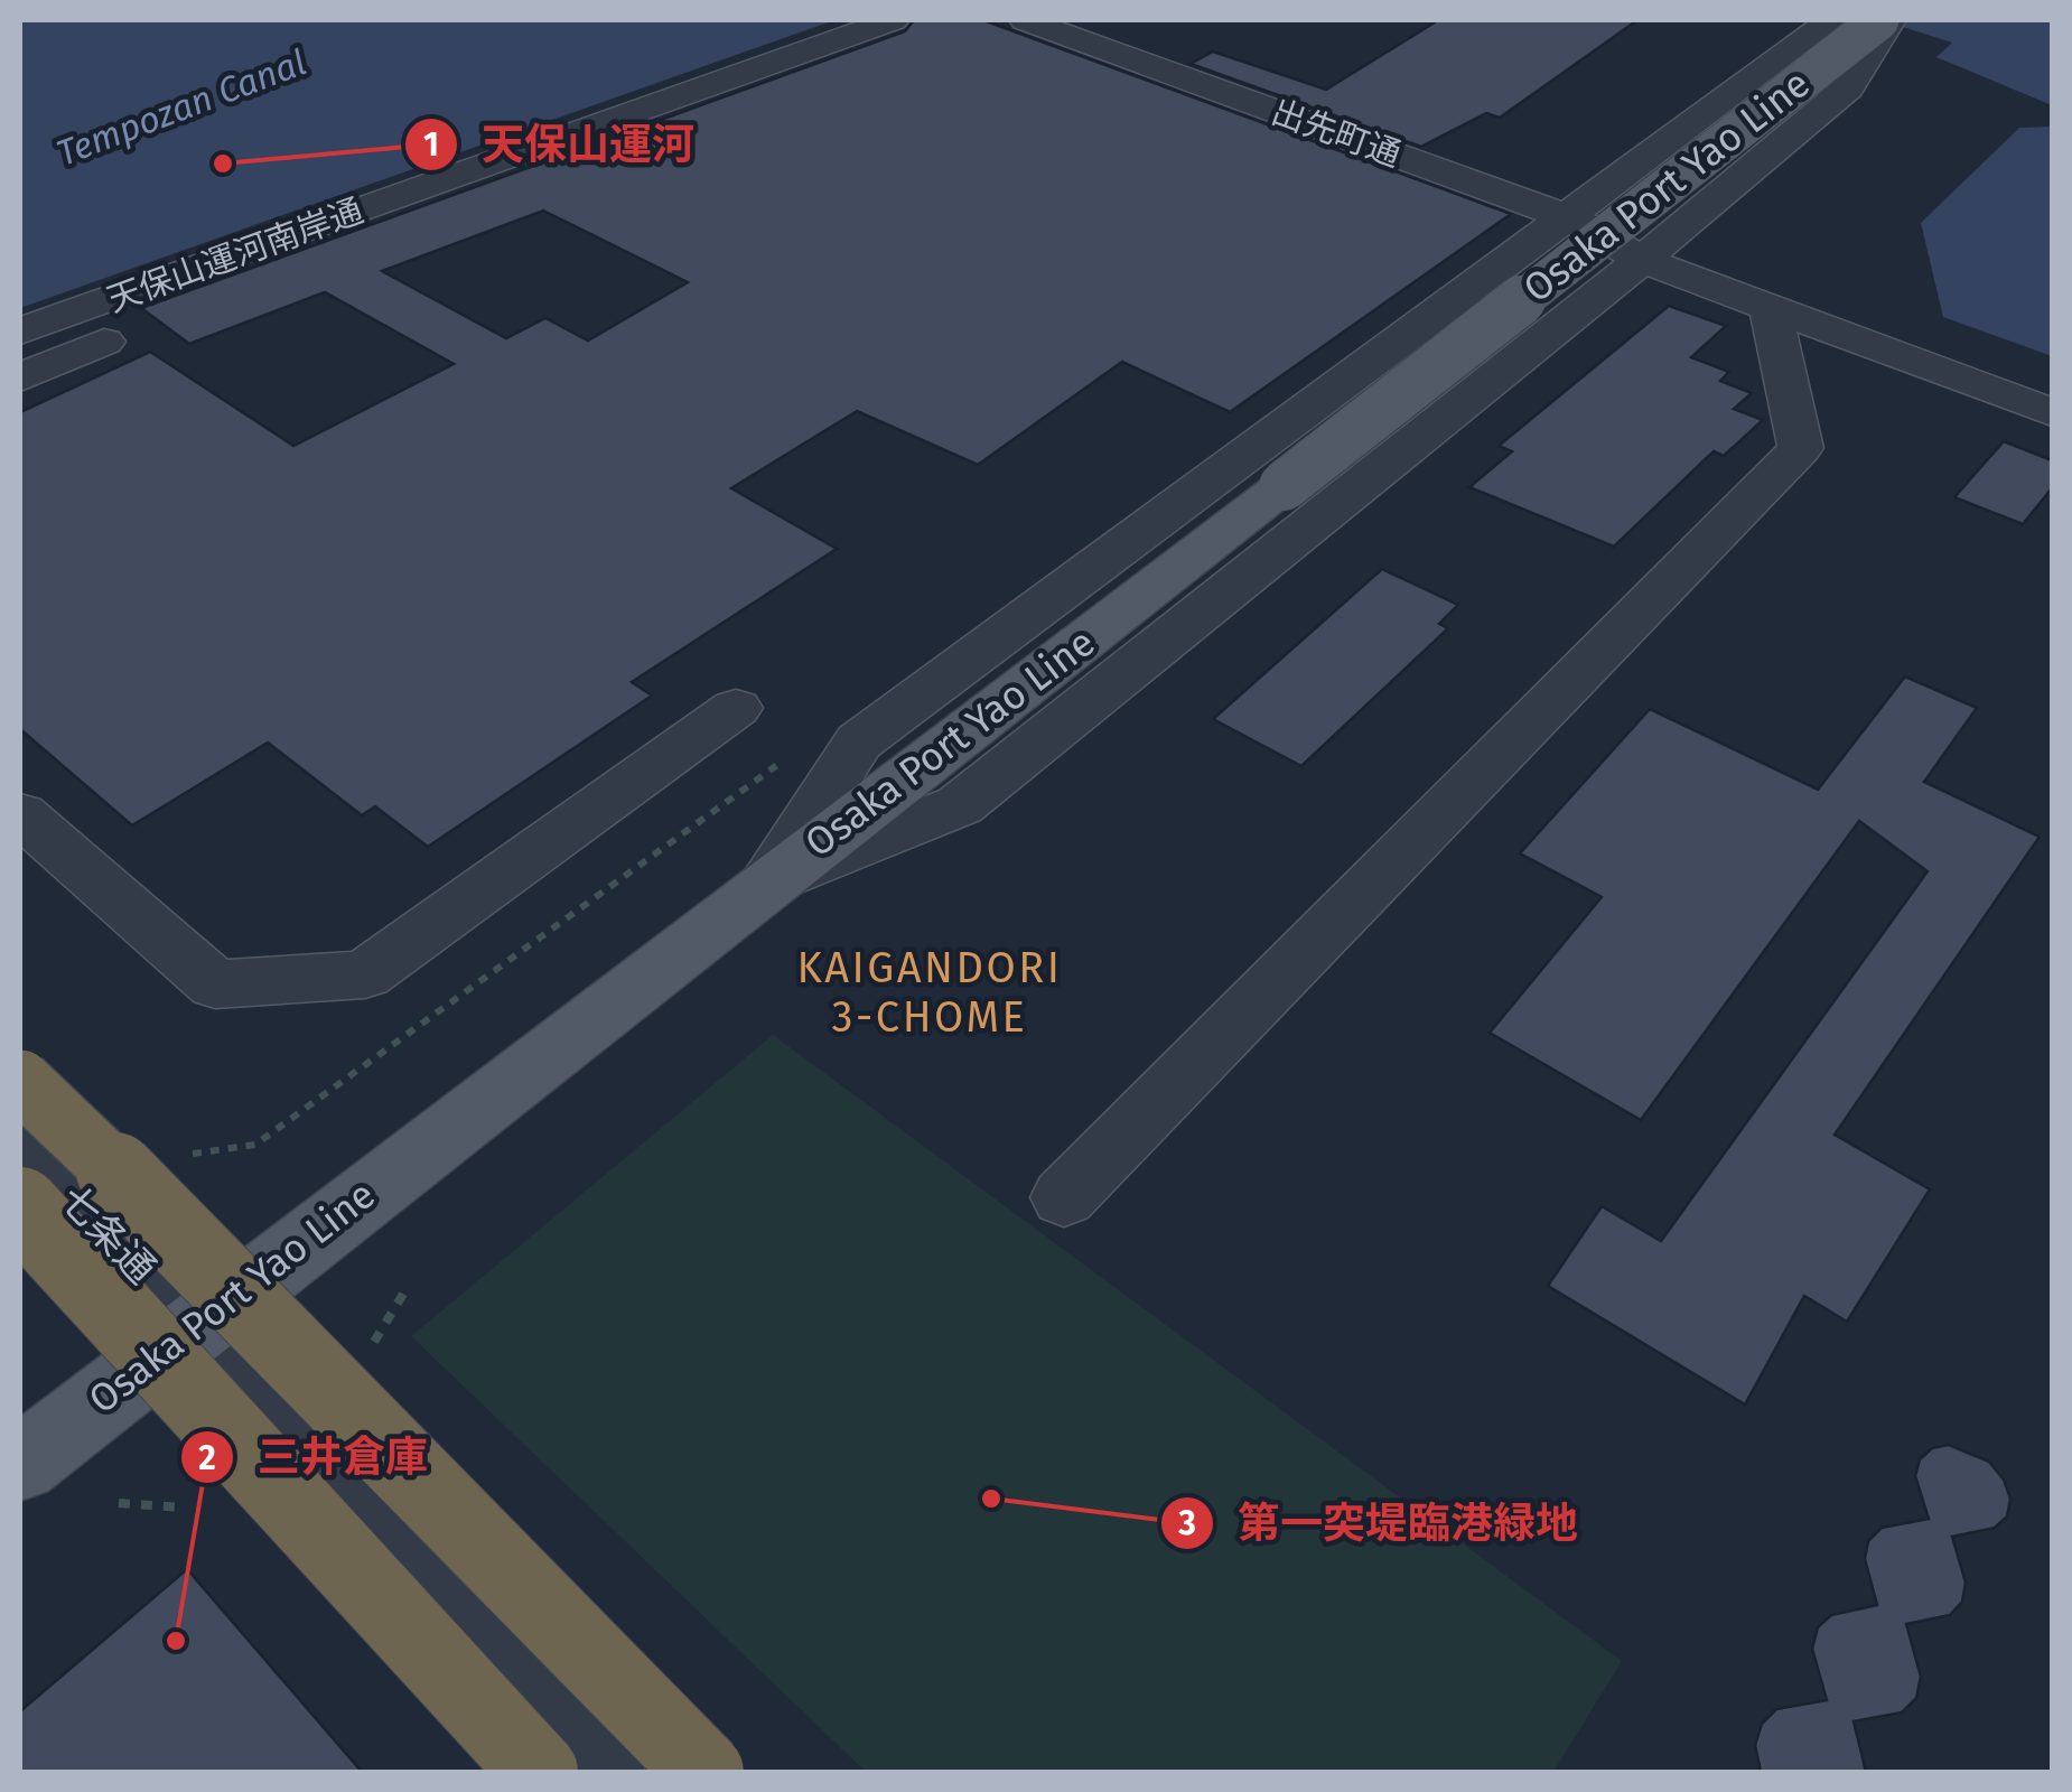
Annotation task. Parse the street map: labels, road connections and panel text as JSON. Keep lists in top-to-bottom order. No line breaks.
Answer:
{"streets":{"main road":["Osaka Port Yao Line"],"street":["出先町通","天保山運河南岸通","七条通"]},"crossings":[["Osaka Port Yao Line","七条通"]],"districts":["KAIGANDORI 3-CHOME"],"water":["Tempozan Canal"],"places":["天保山運河","第一突堤臨港緑地","三井倉庫"]}
